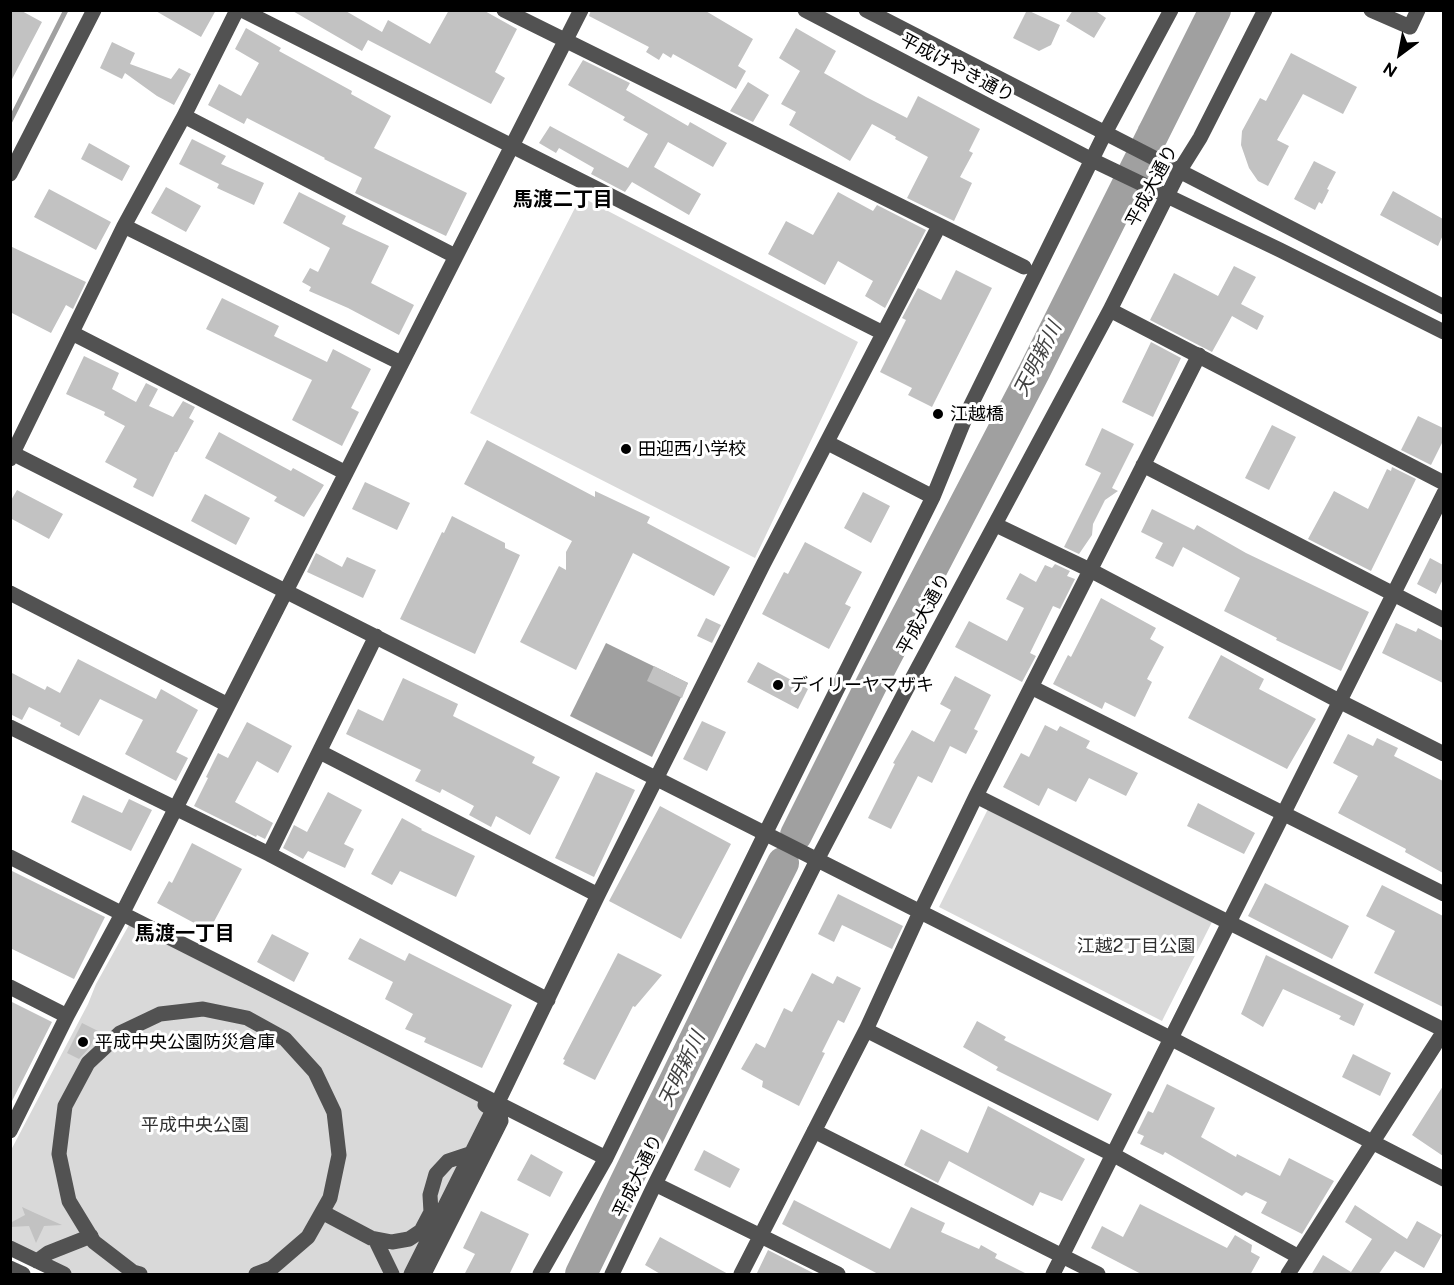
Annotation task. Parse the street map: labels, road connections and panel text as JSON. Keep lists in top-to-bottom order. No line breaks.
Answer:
{"streets":{"street":["平成けやき通り","平成大通り"]},"crossings":[["平成けやき通り","平成大通り"]],"districts":["馬渡二丁目","馬渡一丁目"],"water":["天明新川"],"parks":["江越2丁目公園","平成中央公園"],"places":["江越橋","田迎西小学校","デイリーヤマザキ","平成中央公園防災倉庫"],"north":"bottom left"}
